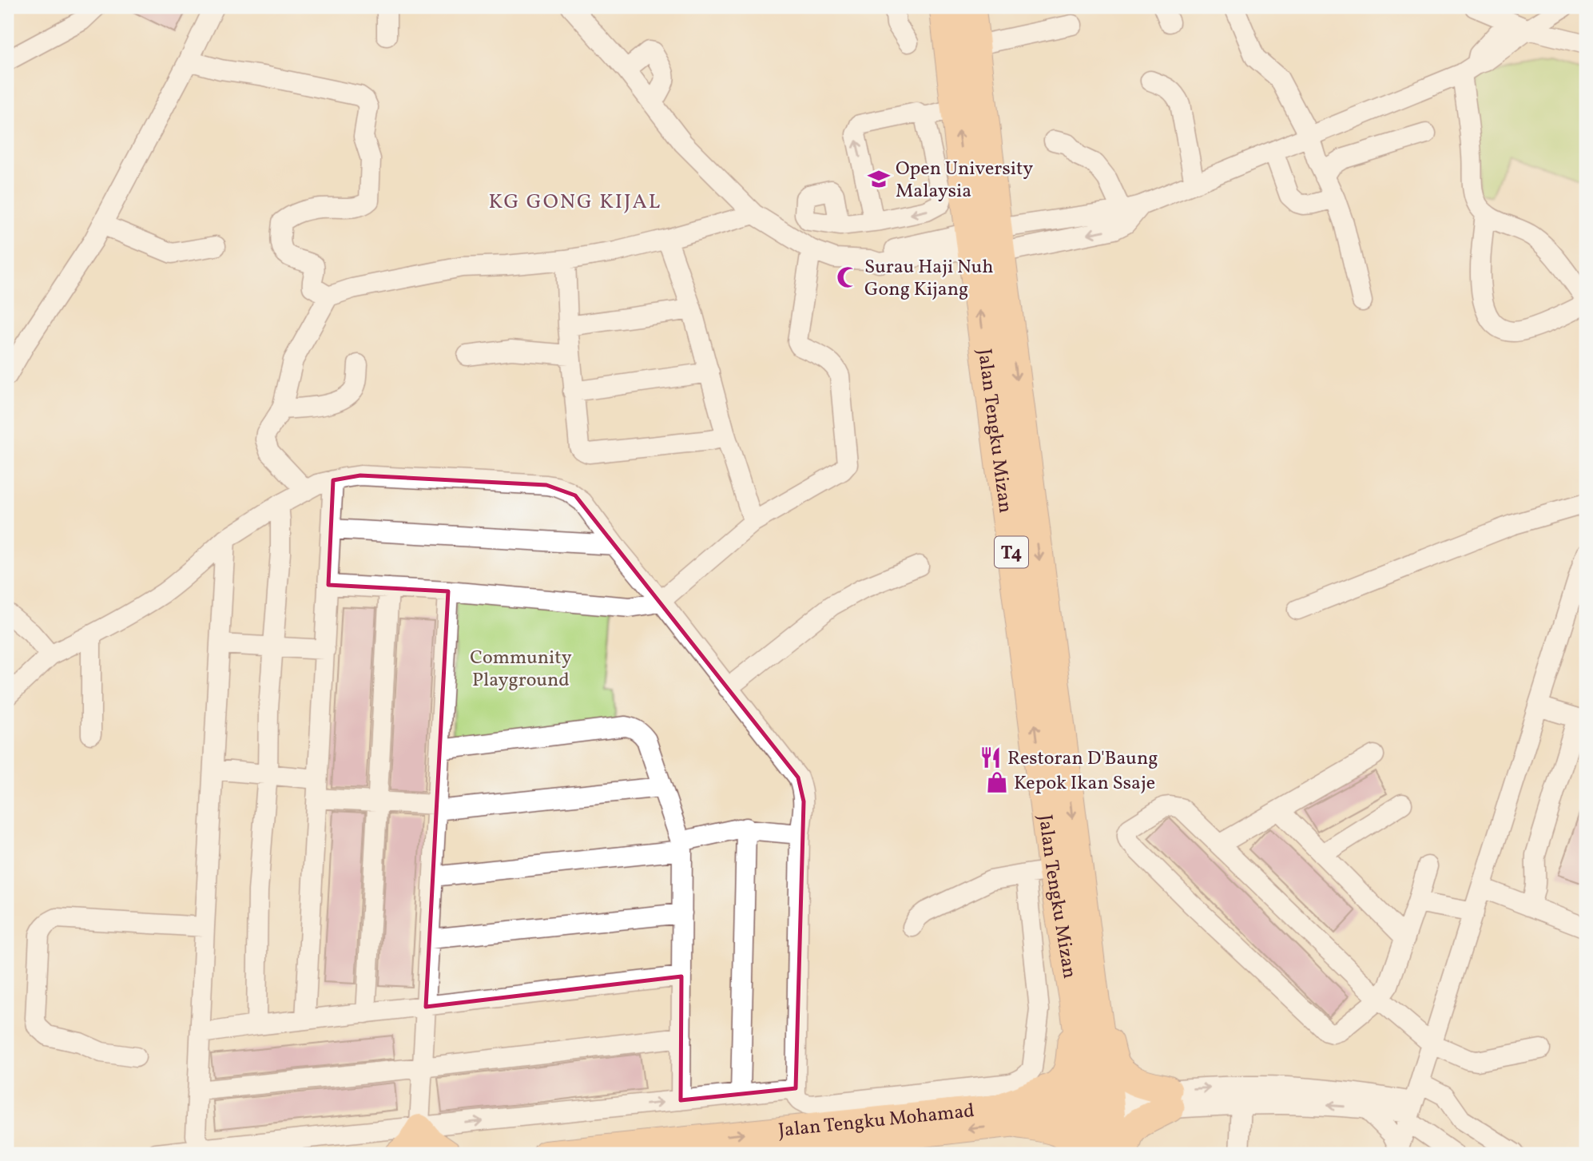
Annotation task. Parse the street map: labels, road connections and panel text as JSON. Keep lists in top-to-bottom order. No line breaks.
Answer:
{"streets":{"highway":["Jalan Tengku Mizan","T4"],"main road":["Jalan Tengku Mohamad"]},"crossings":[["Jalan Tengku Mizan","Jalan Tengku Mohamad"]],"districts":["KG GONG KIJAL"],"parks":["Community Playground"],"places":{"school or university":["Open University Malaysia"],"mosque":["Surau Haji Nuh Gong Kijang"],"restaurant":["Restoran D'Baung"],"shop":["Kepok Ikan Ssaje"]}}
